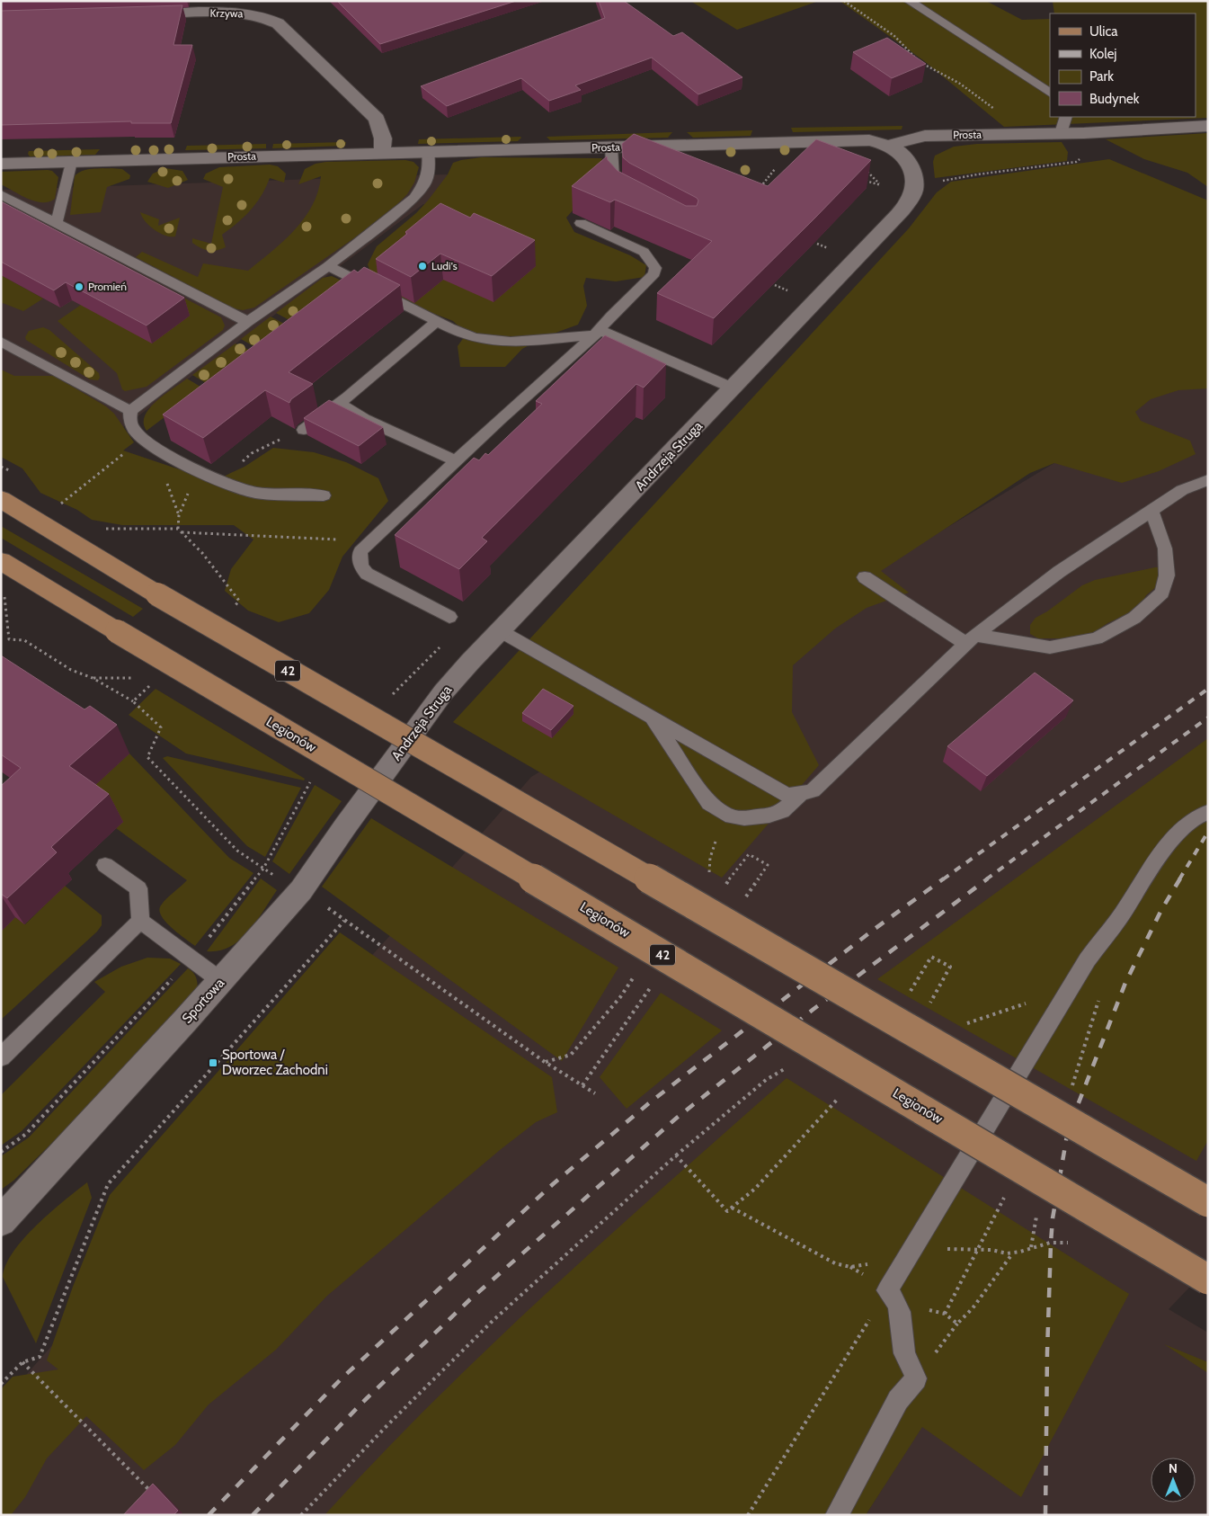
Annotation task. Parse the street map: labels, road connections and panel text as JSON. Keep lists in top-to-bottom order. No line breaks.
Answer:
{"streets":{"main road":["42","Legionów"],"street":["Krzywa","Prosta","Andrzeja Struga","Sportowa"]},"crossings":[["Krzywa","Prosta"],["Andrzeja Struga","Sportowa"]],"places":{"other":["Ludi's","Promień"],"transit":["Sportowa / Dworzec Zachodni"]},"legend":["Ulica","Kolej","Park","Budynek"],"north":"top"}
